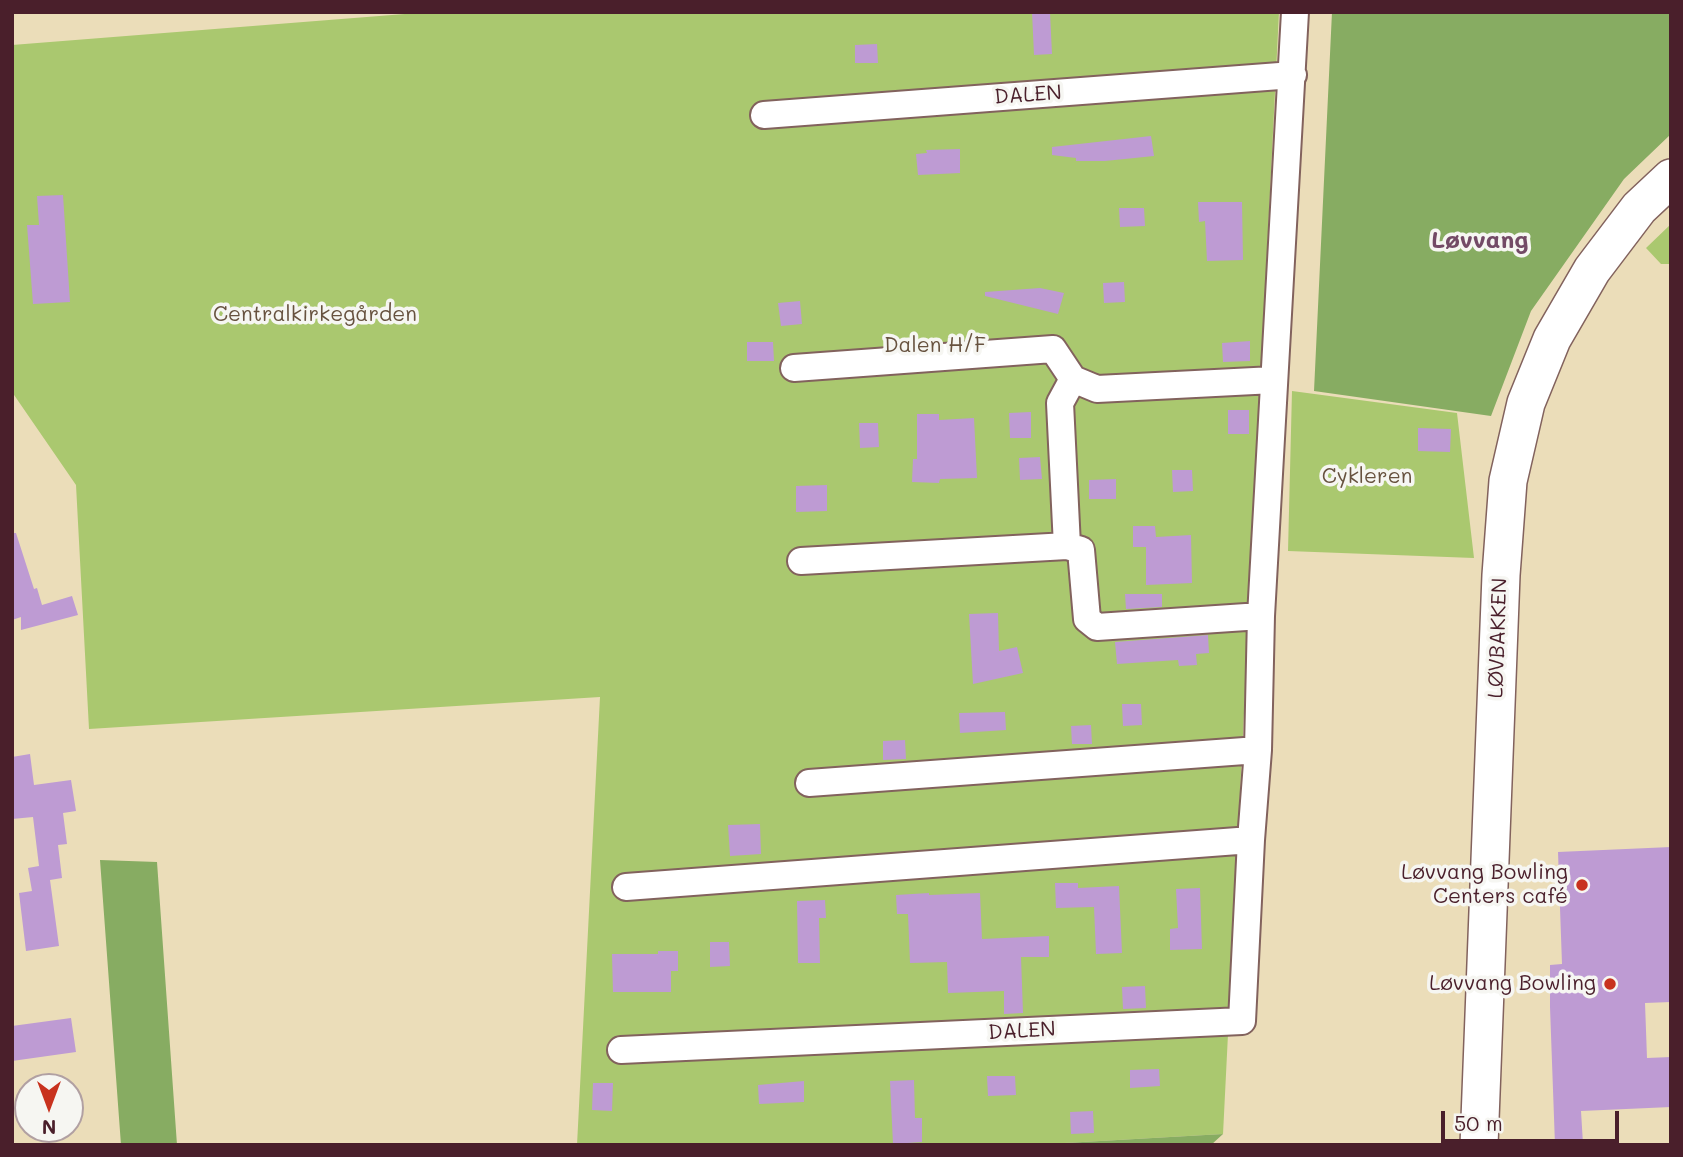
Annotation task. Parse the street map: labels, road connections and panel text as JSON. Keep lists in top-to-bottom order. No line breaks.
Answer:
{"streets":{"street":["DALEN","LØVBAKKEN"]},"districts":["Løvvang"],"parks":["Centralkirkegården","Dalen H/F","Cykleren"],"places":["Løvvang Bowling Centers café","Løvvang Bowling"],"scale_bar":"50 m","north":"bottom"}
